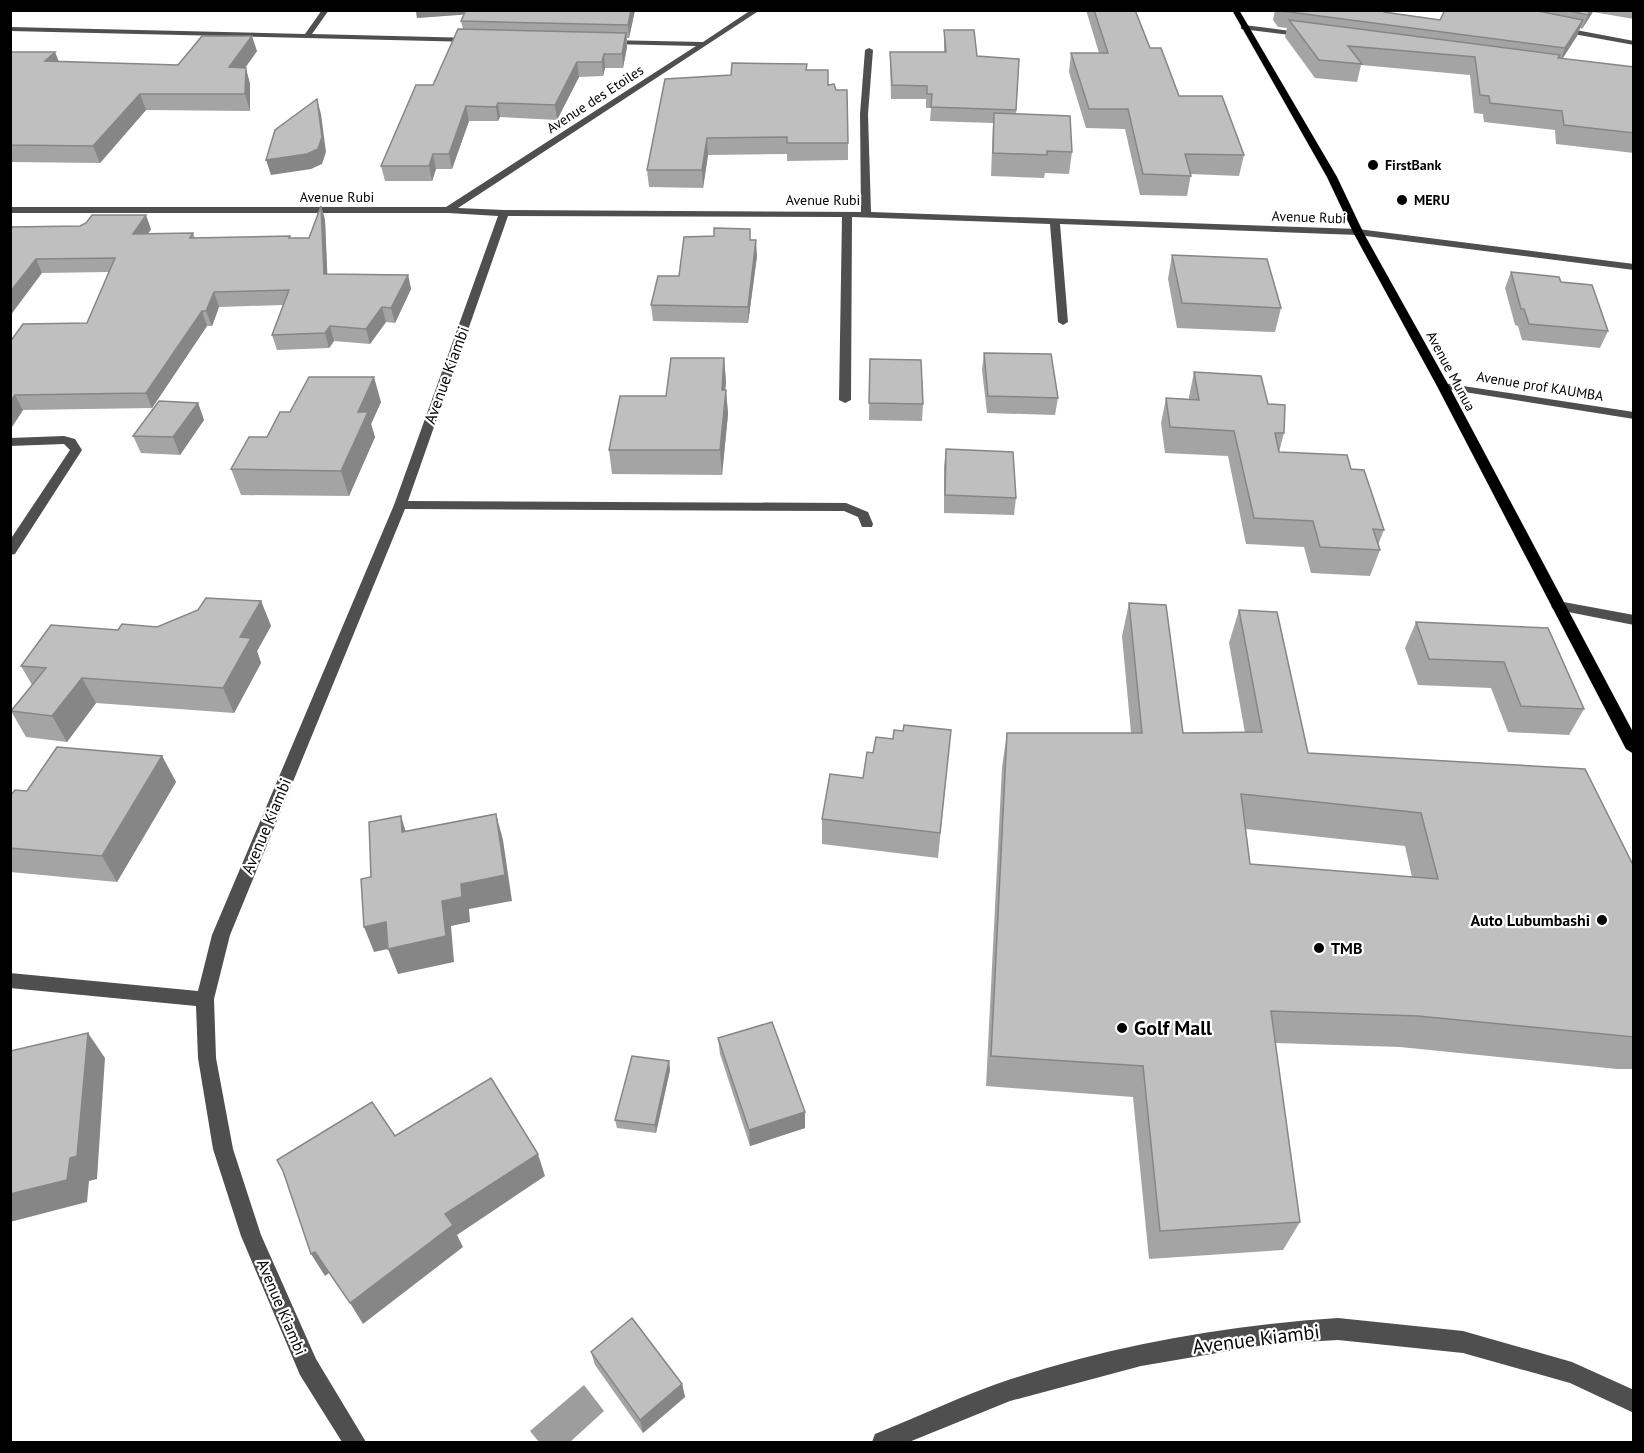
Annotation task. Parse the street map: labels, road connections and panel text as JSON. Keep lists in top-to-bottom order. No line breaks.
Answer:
{"streets":{"main road":["Avenue Munua"],"street":["Avenue des Etoiles","Avenue Rubi","Avenue Kiambi","Avenue prof KAUMBA"]},"crossings":[["Avenue des Etoiles","Avenue Rubi"],["Avenue Rubi","Avenue Munua"],["Avenue Rubi","Avenue Kiambi"],["Avenue Munua","Avenue prof KAUMBA"]],"places":["FirstBank","MERU","Auto Lubumbashi","TMB","Golf Mall"]}
